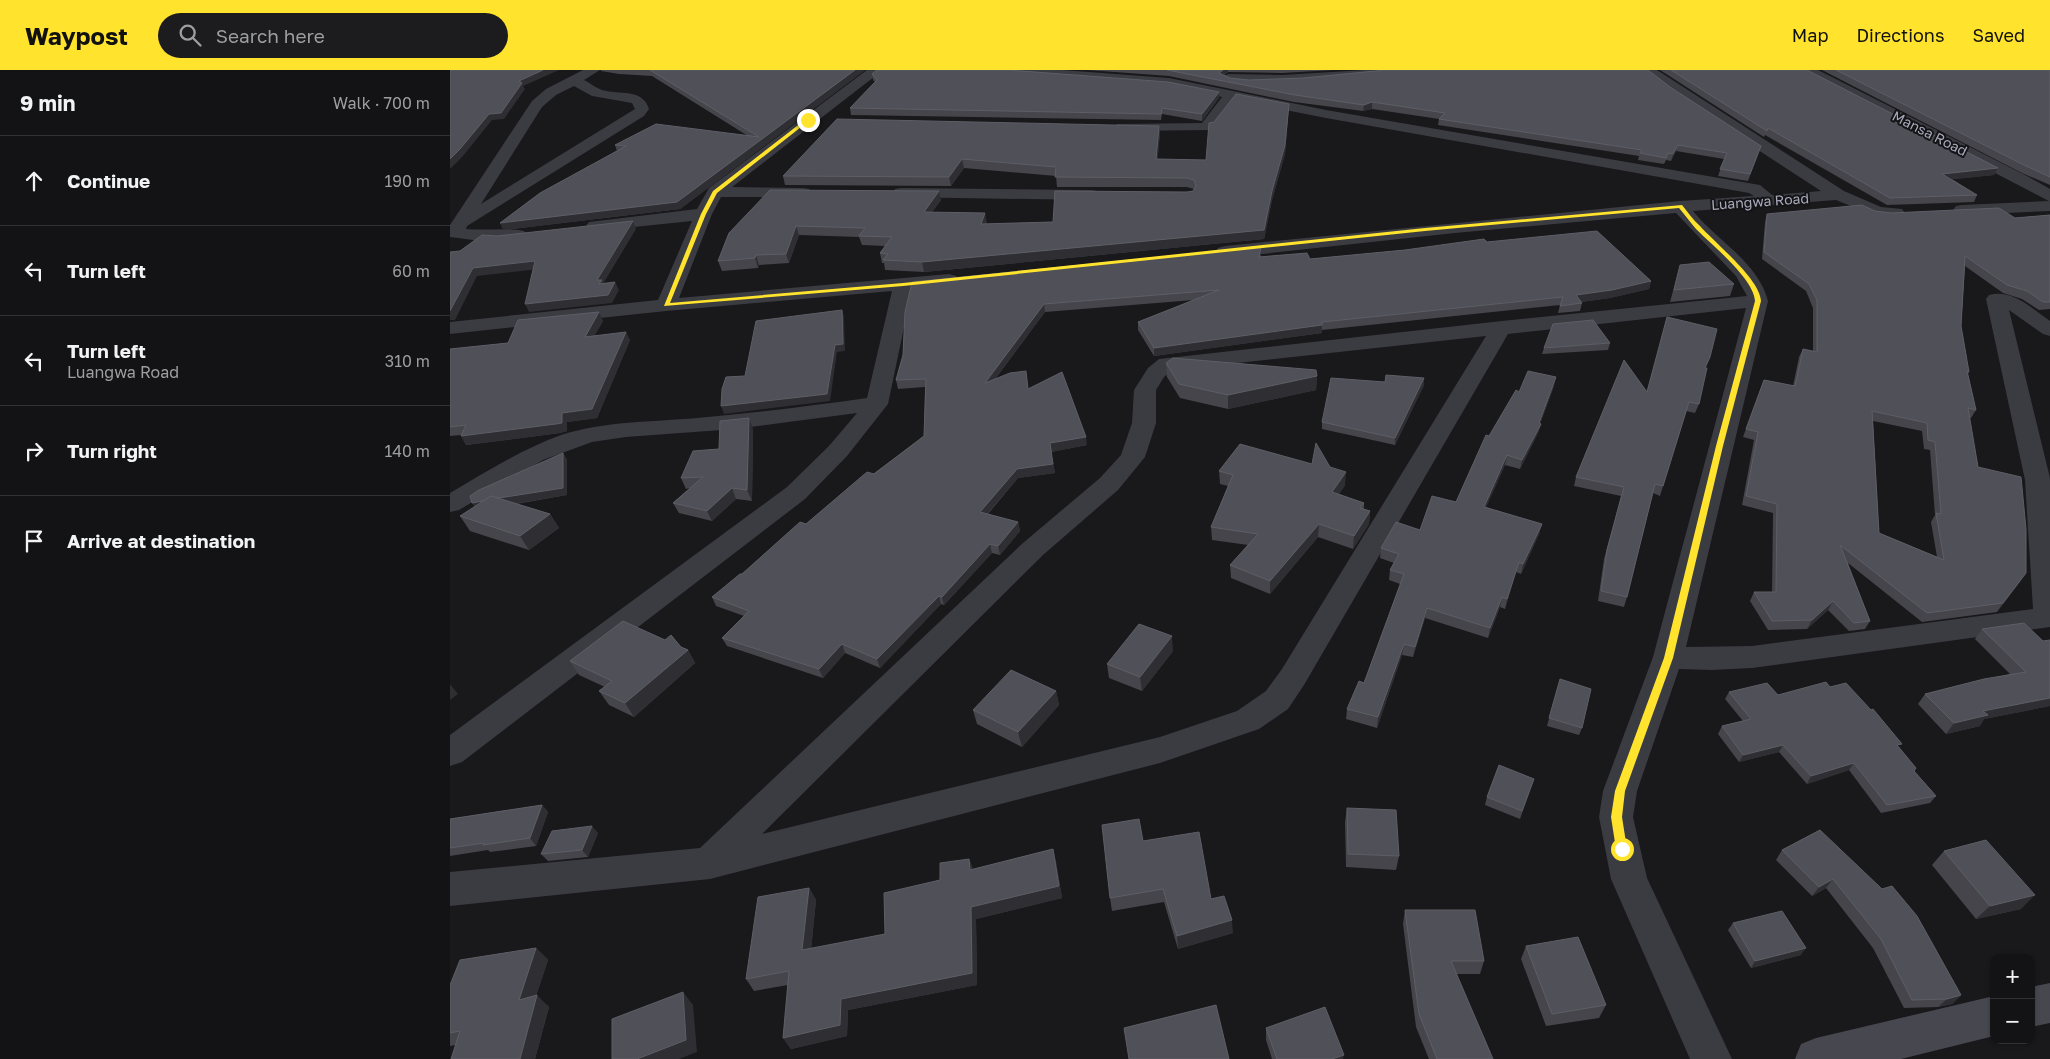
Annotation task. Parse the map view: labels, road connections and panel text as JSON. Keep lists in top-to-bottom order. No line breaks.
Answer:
{"streets":{"street":["Mansa Road","Luangwa Road"]},"page":{"header":"Waypost","search":"Search here","nav":["Map","Directions","Saved"],"heading":["9 min","Walk · 700 m"],"list":[["Continue","190 m"],["Turn left","60 m"],["Turn left","Luangwa Road","310 m"],["Turn right","140 m"],"Arrive at destination"],"map_buttons":["+","−"]}}
